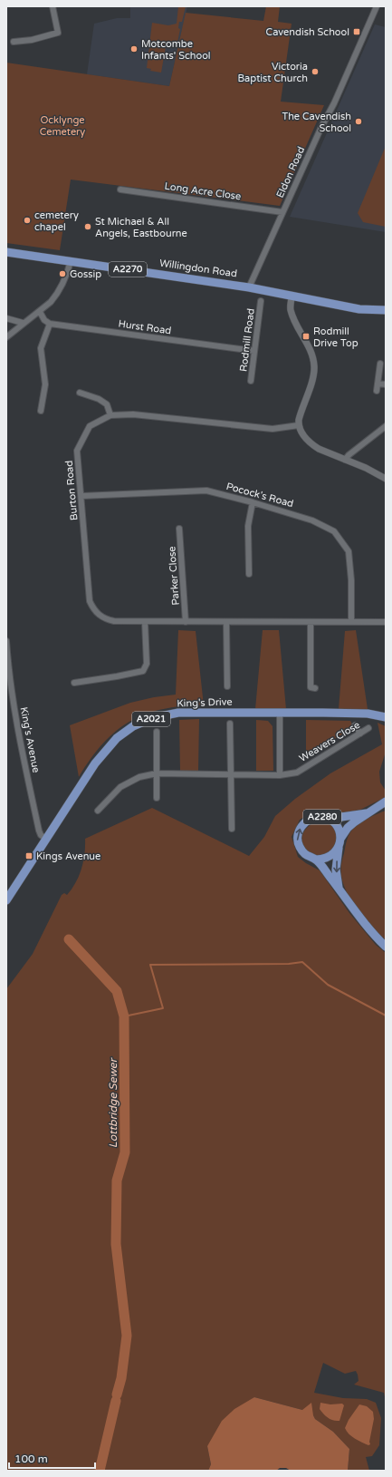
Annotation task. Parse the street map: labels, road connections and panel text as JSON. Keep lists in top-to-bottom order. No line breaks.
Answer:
{"streets":{"main road":["Willingdon Road","A2270","King's Drive","A2021","A2280"],"street":["Eldon Road","Long Acre Close","Hurst Road","Rodmill Road","Burton Road","Pocock's Road","Parker Close","King's Avenue","Weavers Close"]},"crossings":[["Eldon Road","Long Acre Close"],["Eldon Road","Willingdon Road"],["Hurst Road","Rodmill Road"],["Burton Road","Pocock's Road"],["Burton Road","Parker Close"],["King's Drive","King's Avenue"]],"water":["Lottbridge Sewer"],"parks":["Ocklynge Cemetery"],"places":{"transit":["Cavendish School","Rodmill Drive Top","Kings Avenue"],"other":["Motcombe Infants' School","Victoria Baptist Church","The Cavendish School","cemetery chapel","St Michael & All Angels, Eastbourne","Gossip"]},"scale_bar":"100 m"}
